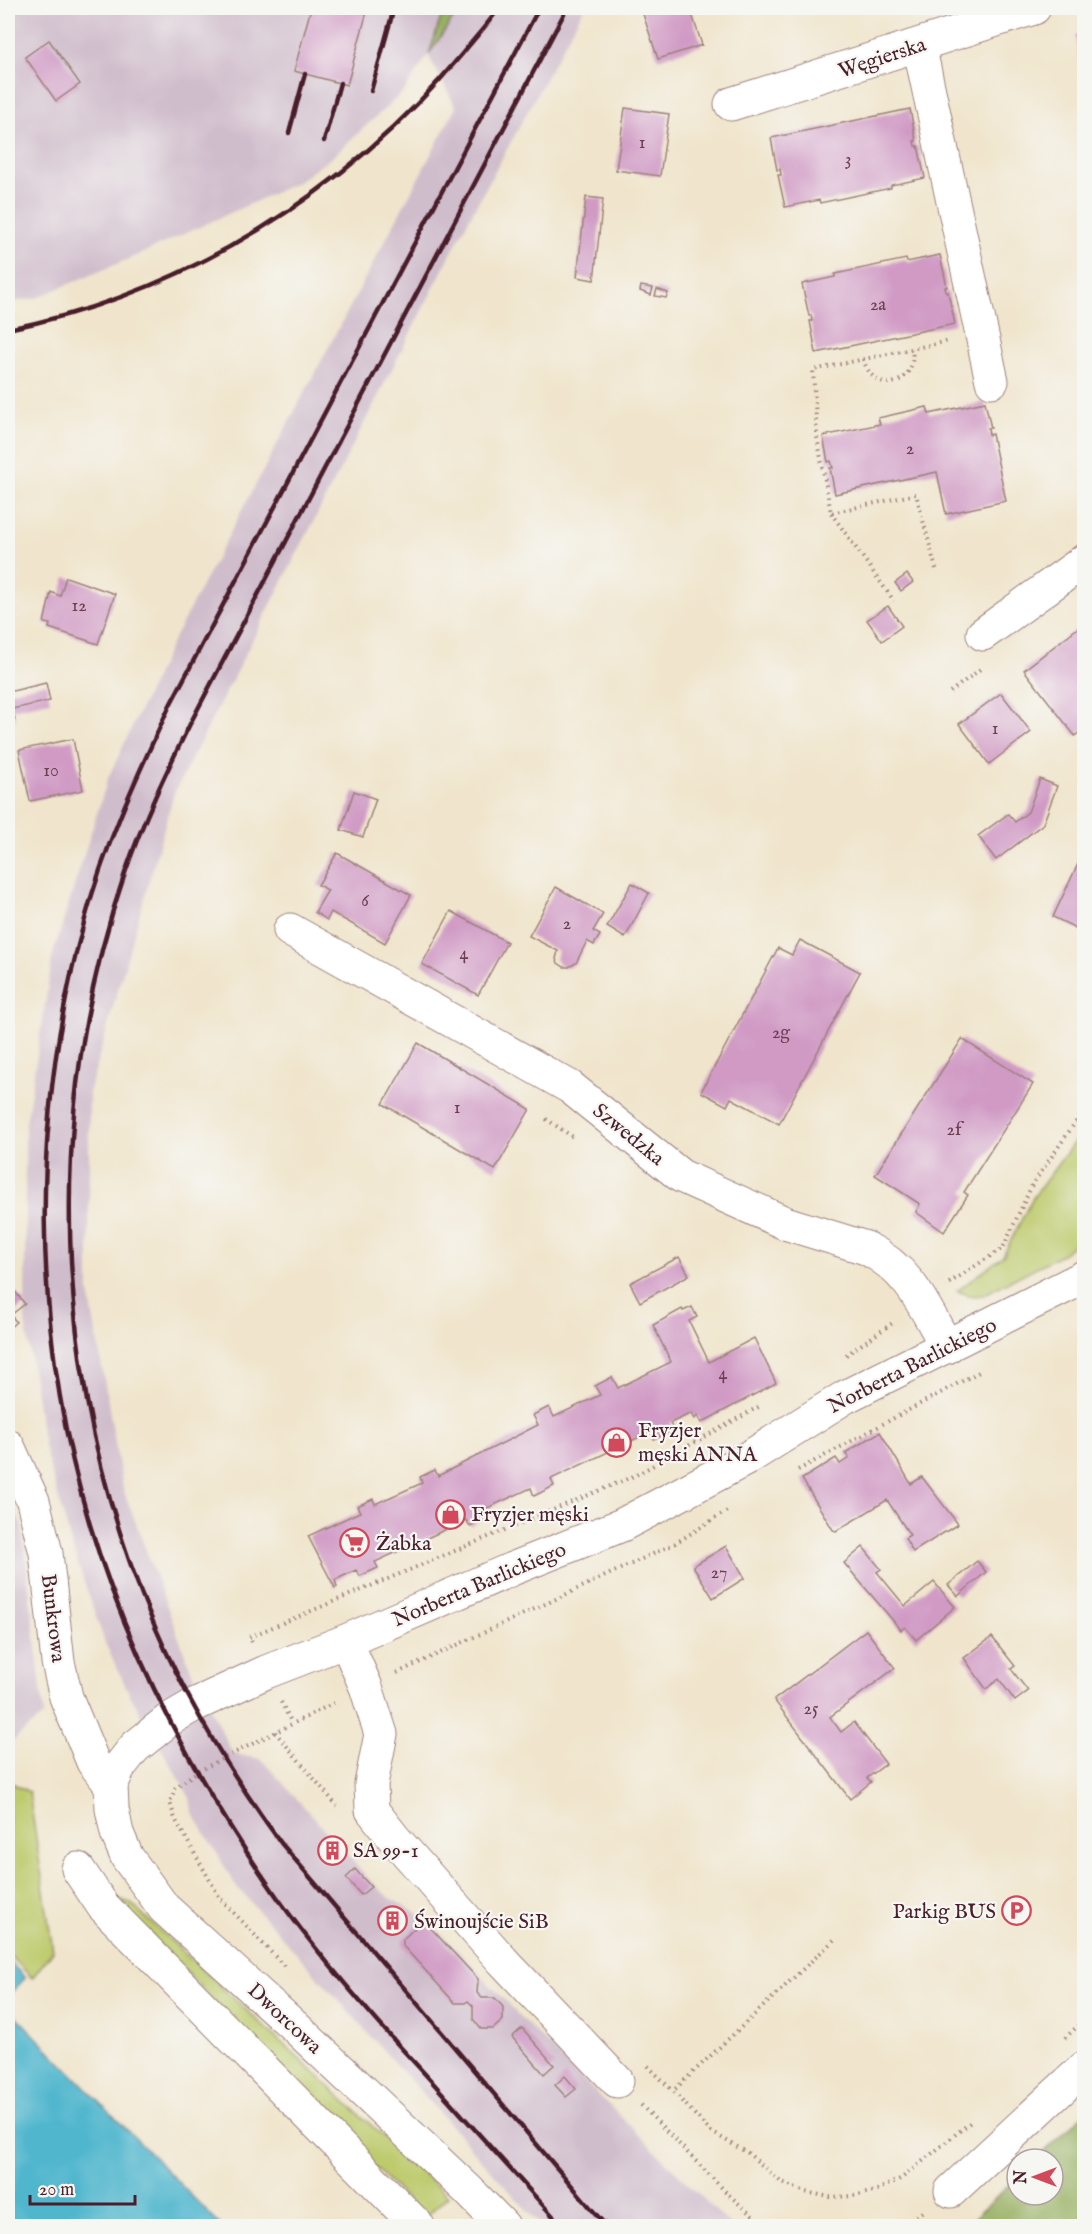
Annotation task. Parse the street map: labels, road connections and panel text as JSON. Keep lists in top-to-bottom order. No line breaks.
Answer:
{"streets":{"street":["Węgierska","Szwedzka","Norberta Barlickiego","Bunkrowa","Dworcowa"]},"crossings":[["Szwedzka","Norberta Barlickiego"],["Norberta Barlickiego","Bunkrowa"],["Norberta Barlickiego","Dworcowa"],["Bunkrowa","Dworcowa"]],"places":{"shop":["Fryzjer męski ANNA","Fryzjer męski"],"supermarket":["Żabka"],"building":["SA 99-1","Świnoujście SiB"],"parking":["Parkig BUS"]},"house_numbers":["1","3","2a","2","12","1","10","6","2","4","2g","1","2f","4","27","25"],"scale_bar":"20 m","north":"left"}
